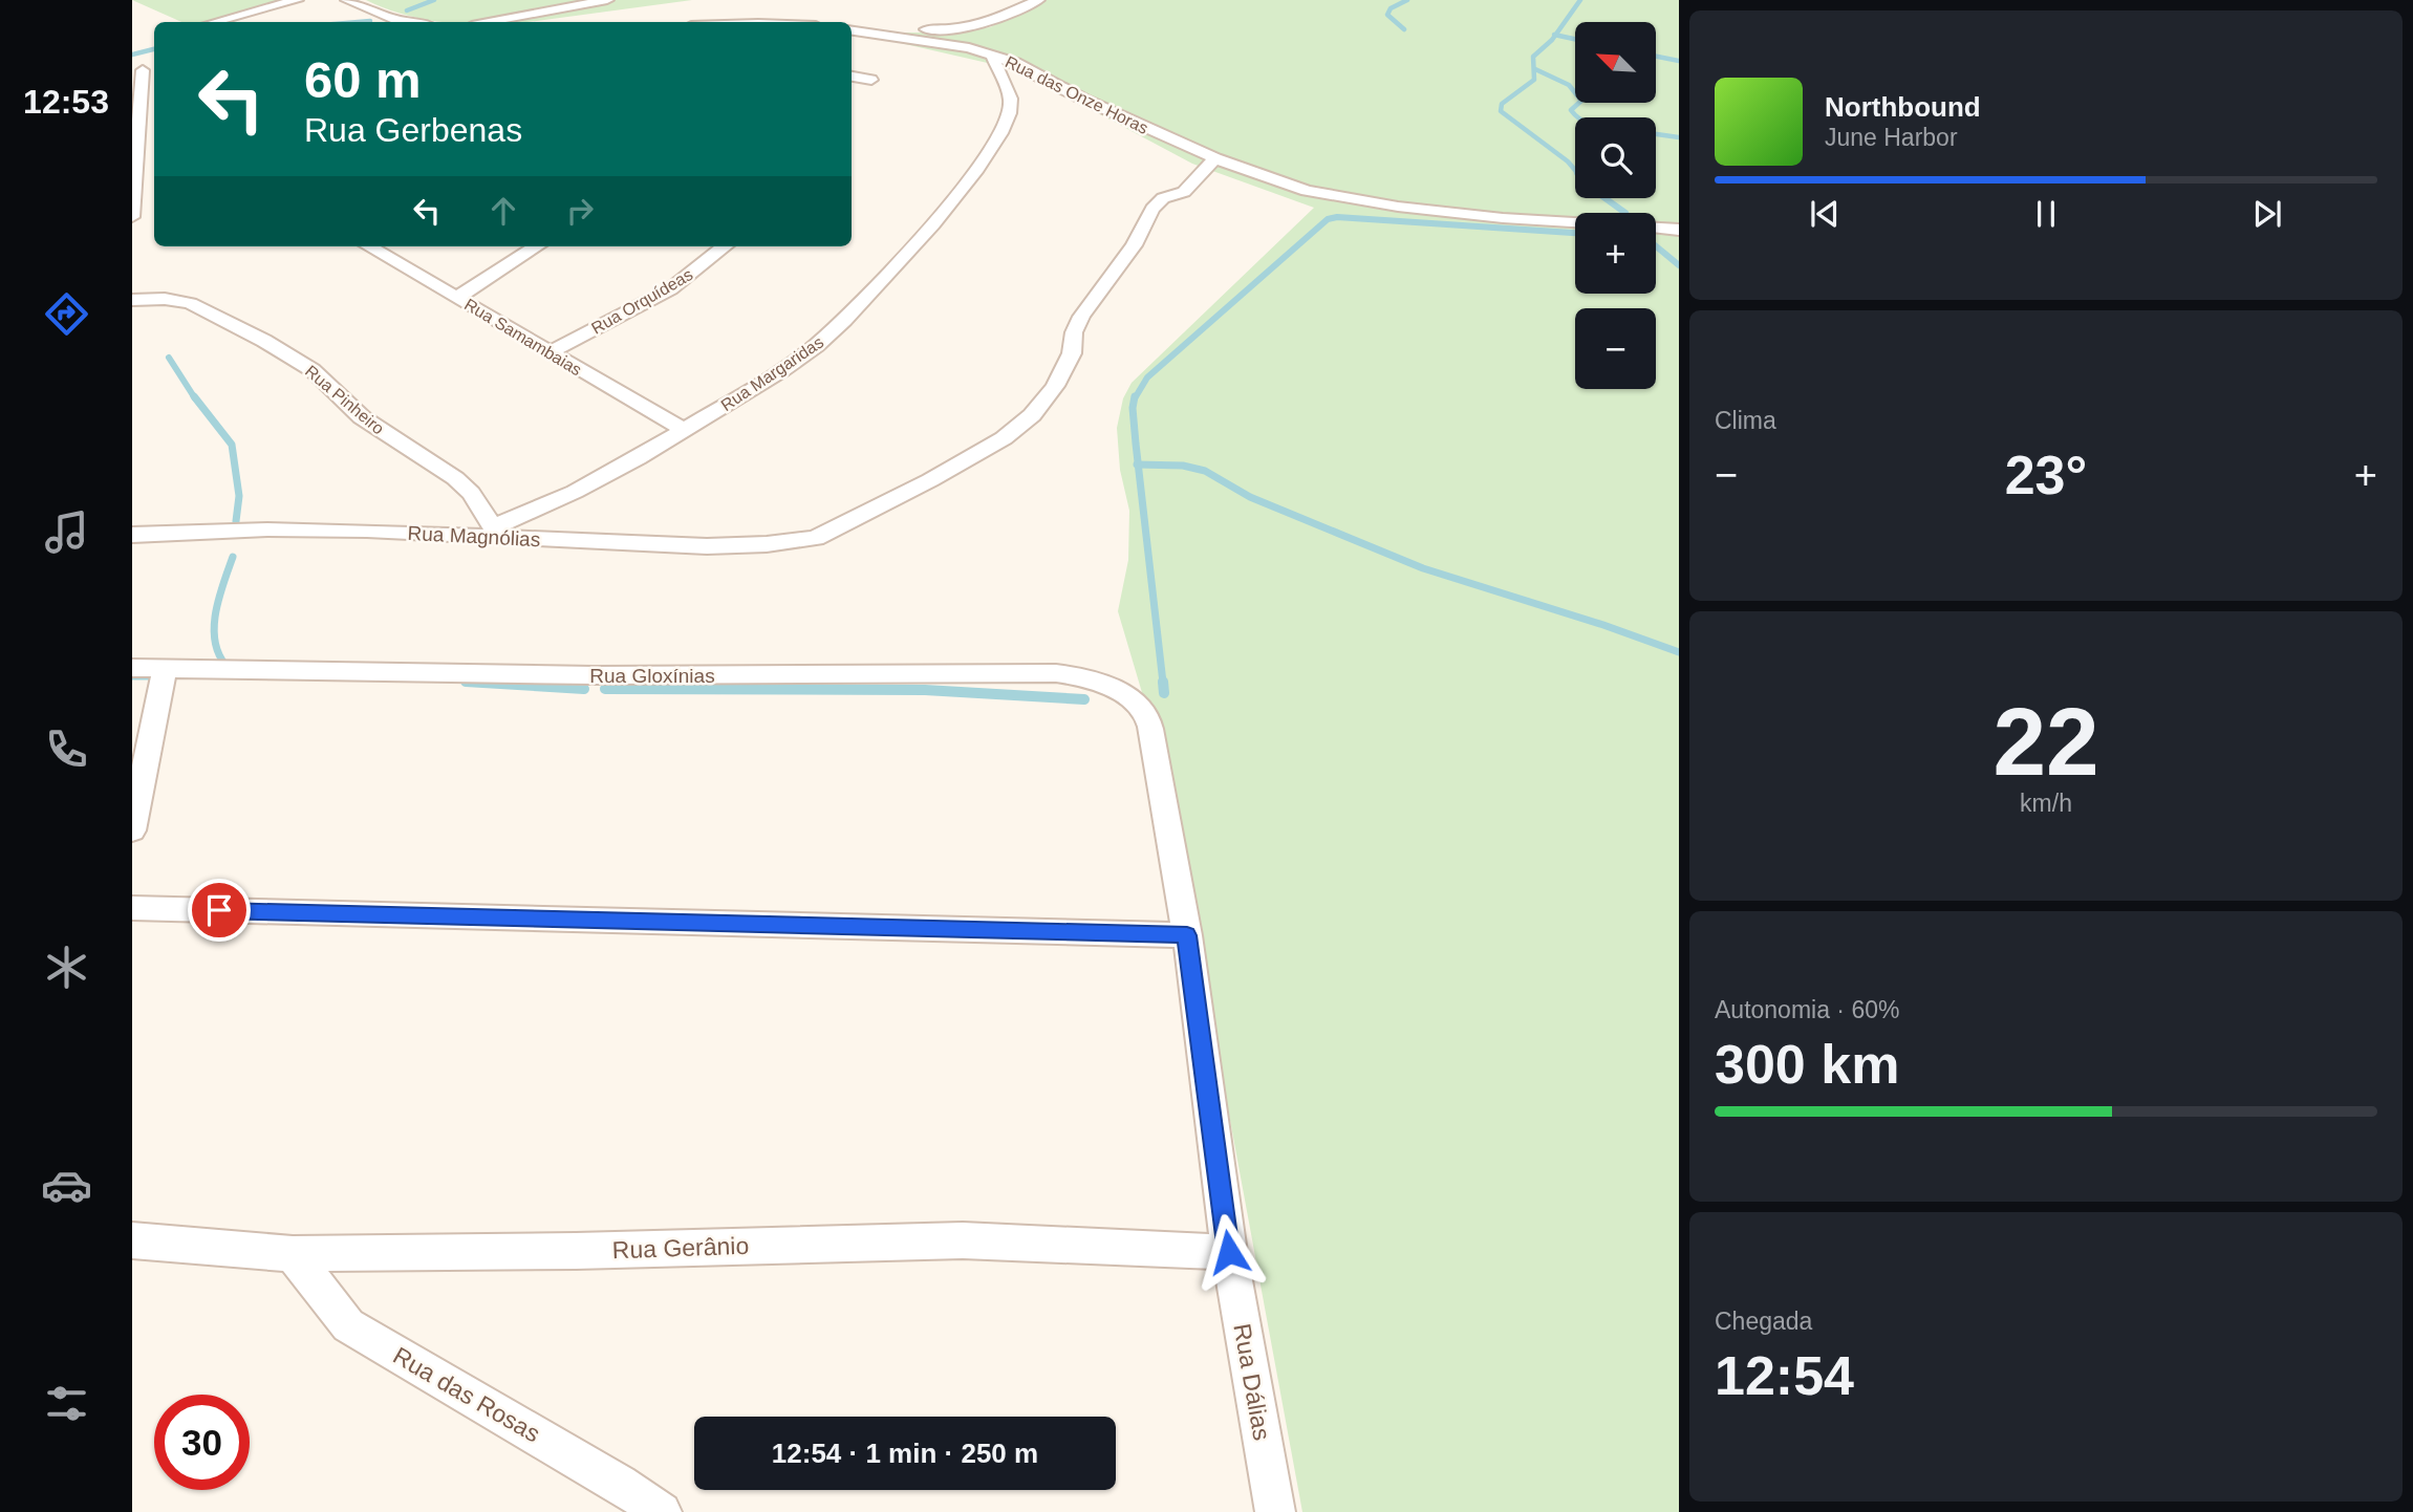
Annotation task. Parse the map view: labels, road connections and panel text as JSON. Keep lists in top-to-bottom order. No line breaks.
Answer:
{"streets":{"street":["Rua das Onze Horas","Rua Orquídeas","Rua Samambaias","Rua Margaridas","Rua Pinheiro","Rua Magnólias","Rua Gloxínias","Rua Gerânio","Rua Dálias","Rua das Rosas"]},"crossings":[["Rua das Onze Horas","Rua Margaridas"],["Rua das Onze Horas","Rua Magnólias"],["Rua Orquídeas","Rua Samambaias"],["Rua Samambaias","Rua Margaridas"],["Rua Margaridas","Rua Pinheiro"],["Rua Margaridas","Rua Magnólias"],["Rua Pinheiro","Rua Magnólias"],["Rua Gloxínias","Rua Dálias"],["Rua Gerânio","Rua Dálias"],["Rua Gerânio","Rua das Rosas"]],"north":"top left","page":{"tabs":"12:53","map_buttons":["+","−"],"turn":["60 m","Rua Gerbenas"],"song":["Northbound","June Harbor"],"tile":["Clima",["22","km/h"],["Autonomia · 60%","300 km"],["Chegada","12:54"]],"heat":["−","23°","+"],"limit":"30","trip":"12:54 · 1 min · 250 m"}}
